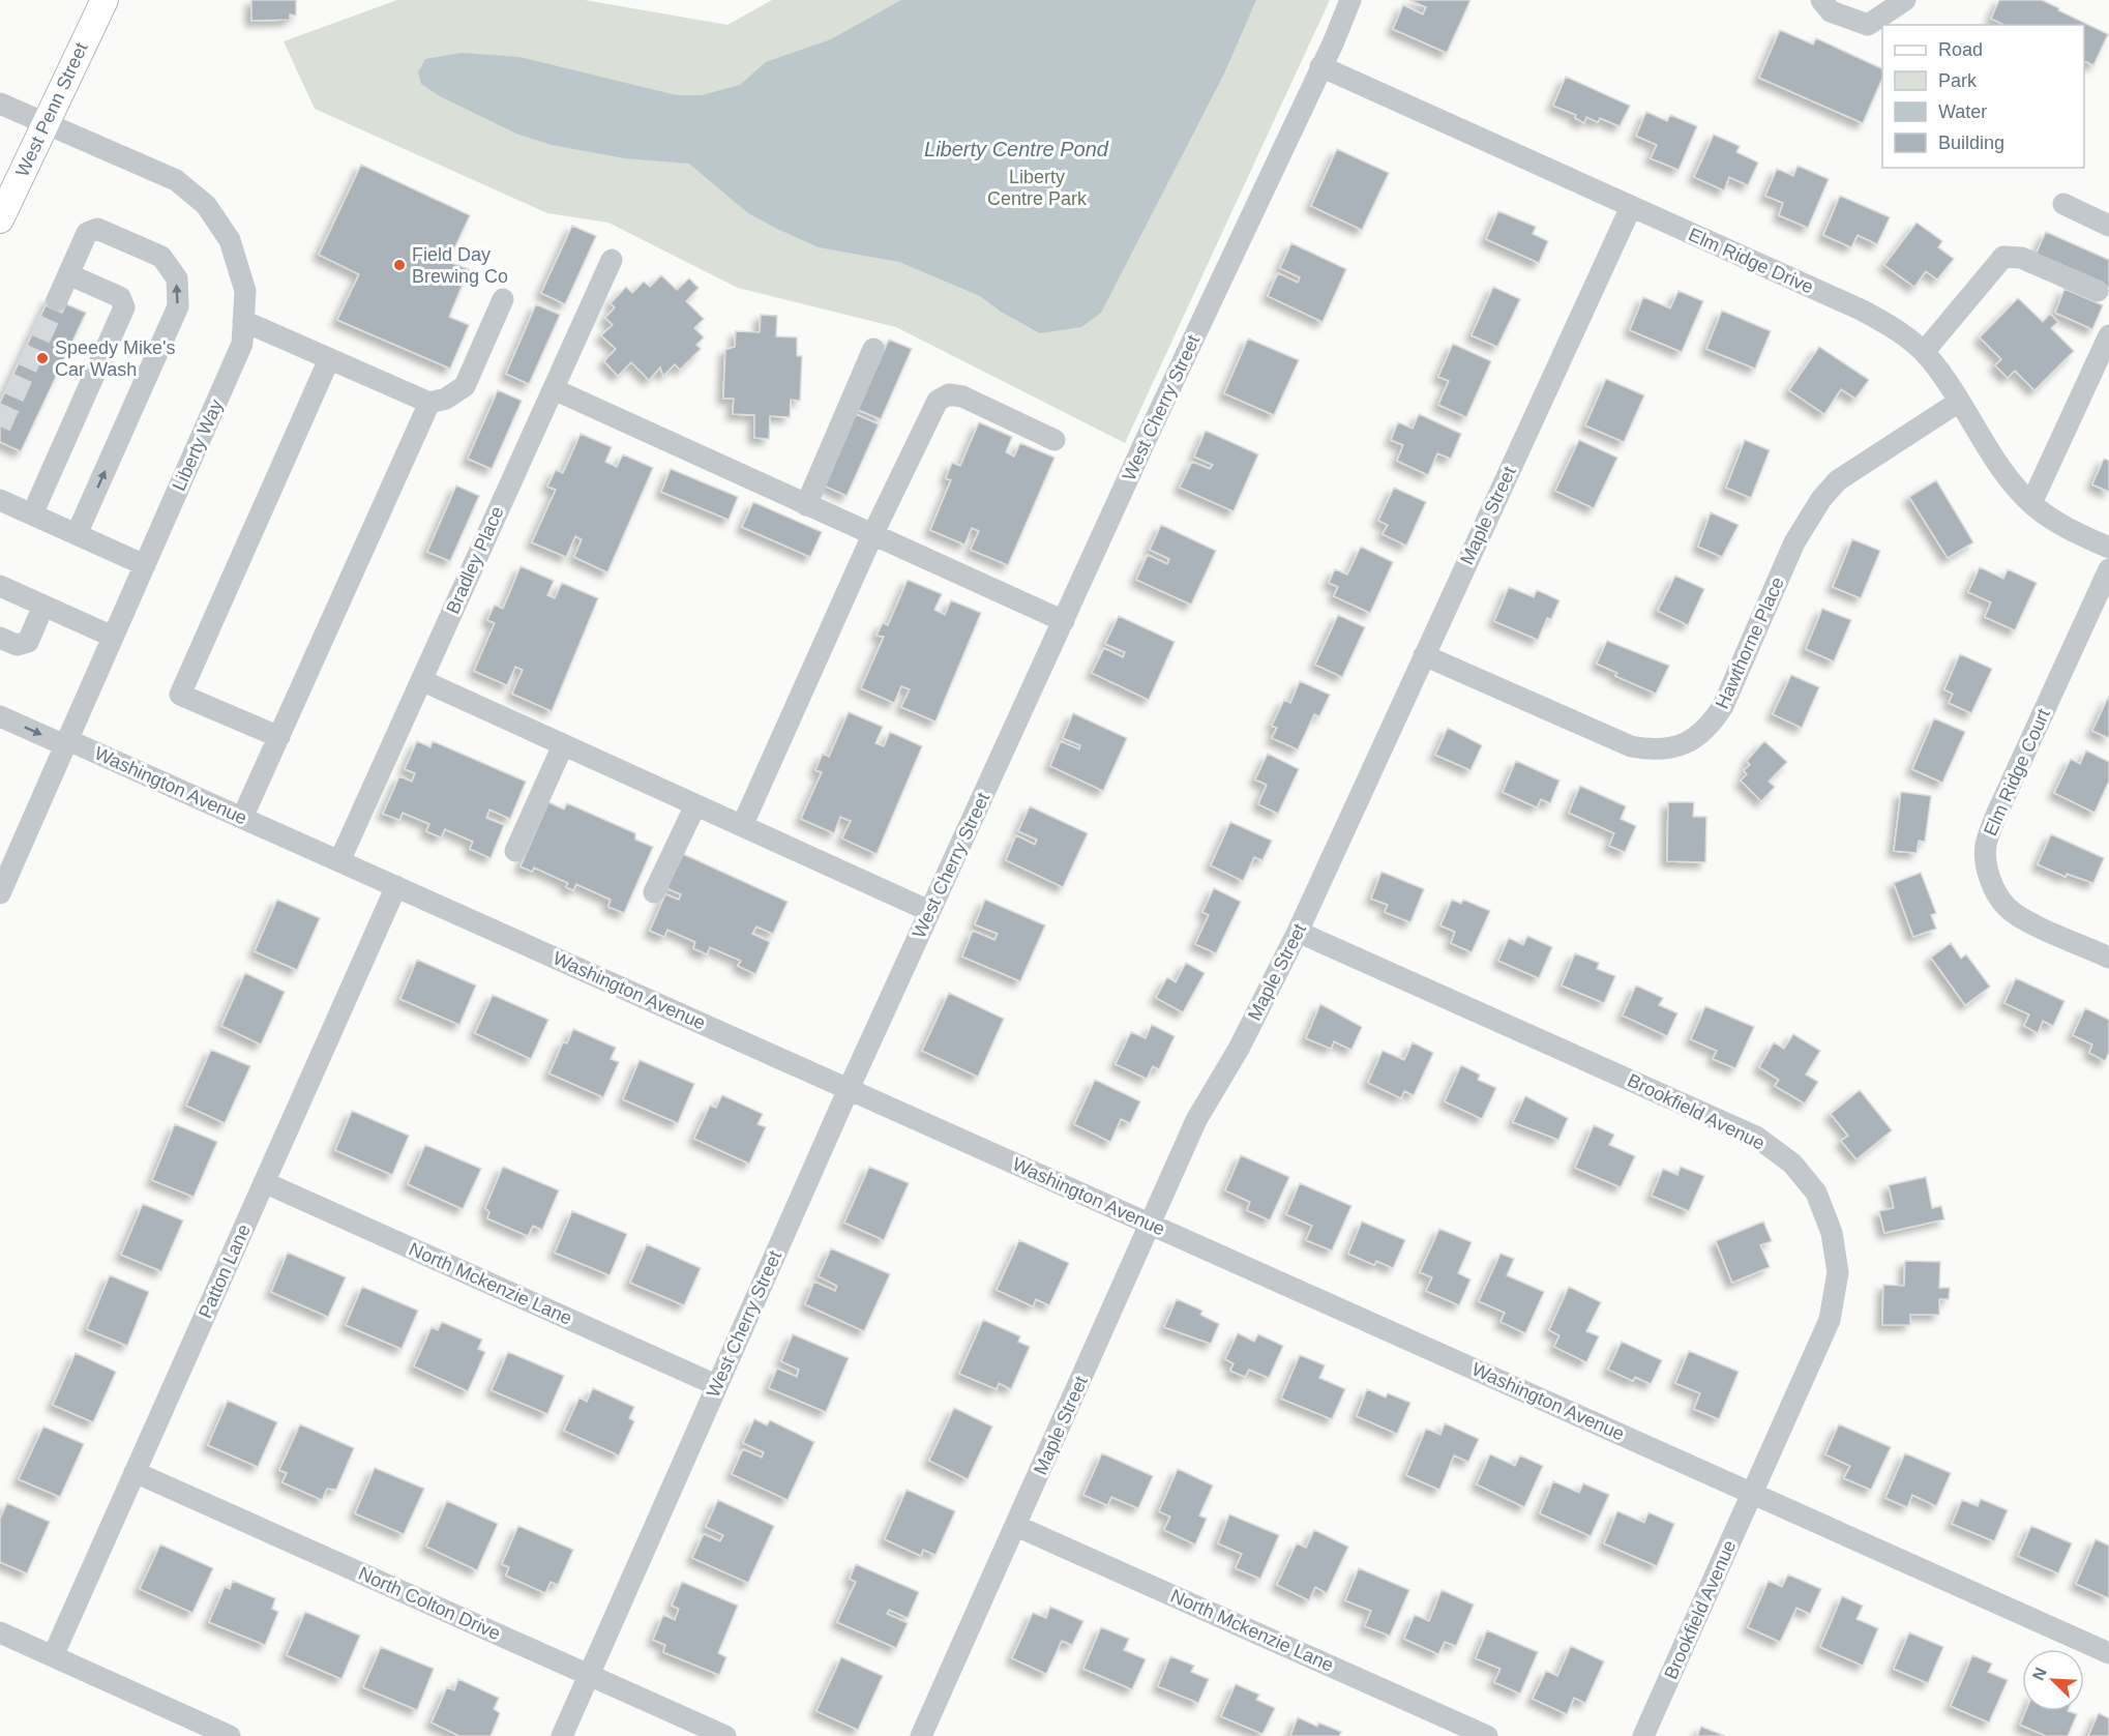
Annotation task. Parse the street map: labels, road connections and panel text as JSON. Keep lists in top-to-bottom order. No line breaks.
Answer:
{"streets":{"main road":["West Penn Street"],"street":["Elm Ridge Drive","West Cherry Street","Liberty Way","Maple Street","Bradley Place","Hawthorne Place","Elm Ridge Court","Washington Avenue","Brookfield Avenue","Patton Lane","North Mckenzie Lane","North Colton Drive"]},"crossings":[["West Penn Street","Liberty Way"],["Elm Ridge Drive","West Cherry Street"],["Elm Ridge Drive","Maple Street"],["Elm Ridge Drive","Hawthorne Place"],["West Cherry Street","Washington Avenue"],["West Cherry Street","North Mckenzie Lane"],["West Cherry Street","North Colton Drive"],["Liberty Way","Washington Avenue"],["Maple Street","Hawthorne Place"],["Maple Street","Washington Avenue"],["Maple Street","Brookfield Avenue"],["Maple Street","North Mckenzie Lane"],["Bradley Place","Washington Avenue"],["Washington Avenue","Brookfield Avenue"],["Washington Avenue","Patton Lane"],["Patton Lane","North Mckenzie Lane"],["Patton Lane","North Colton Drive"]],"water":["Liberty Centre Pond"],"parks":["Liberty Centre Park"],"places":["Field Day Brewing Co","Speedy Mike's Car Wash"],"legend":["Road","Park","Water","Building"],"north":"top left"}
